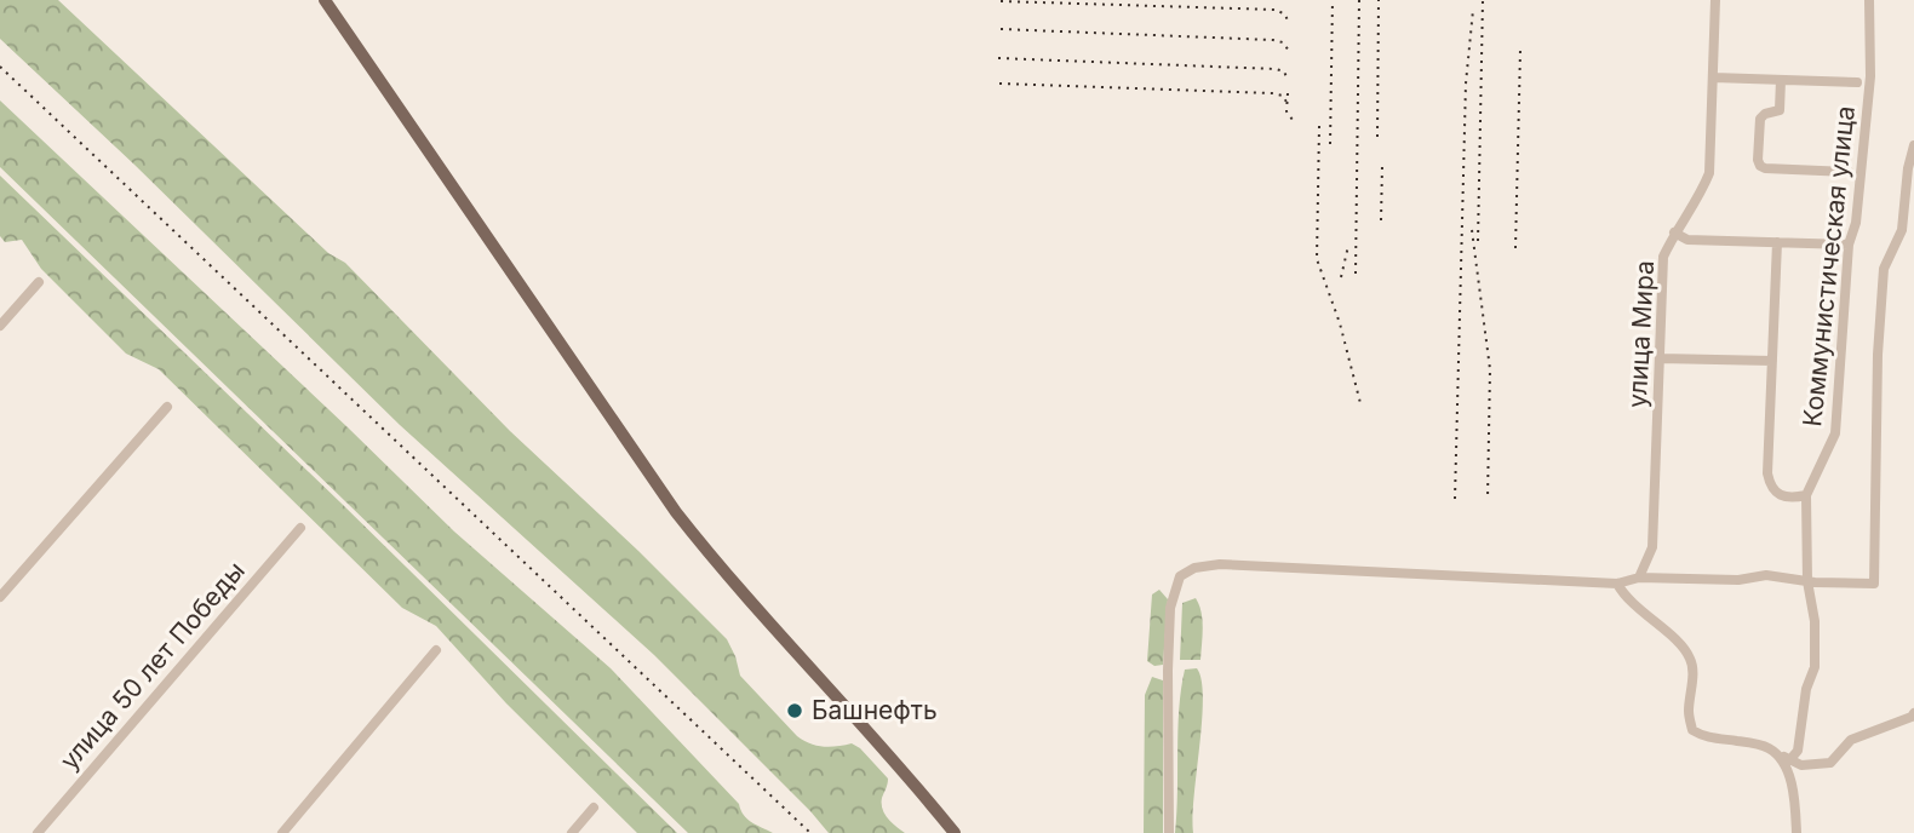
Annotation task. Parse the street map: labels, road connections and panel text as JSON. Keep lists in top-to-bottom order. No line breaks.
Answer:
{"streets":{"street":["Коммунистическая улица","улица Мира","улица 50 лет Победы"]},"places":["Башнефть"]}
